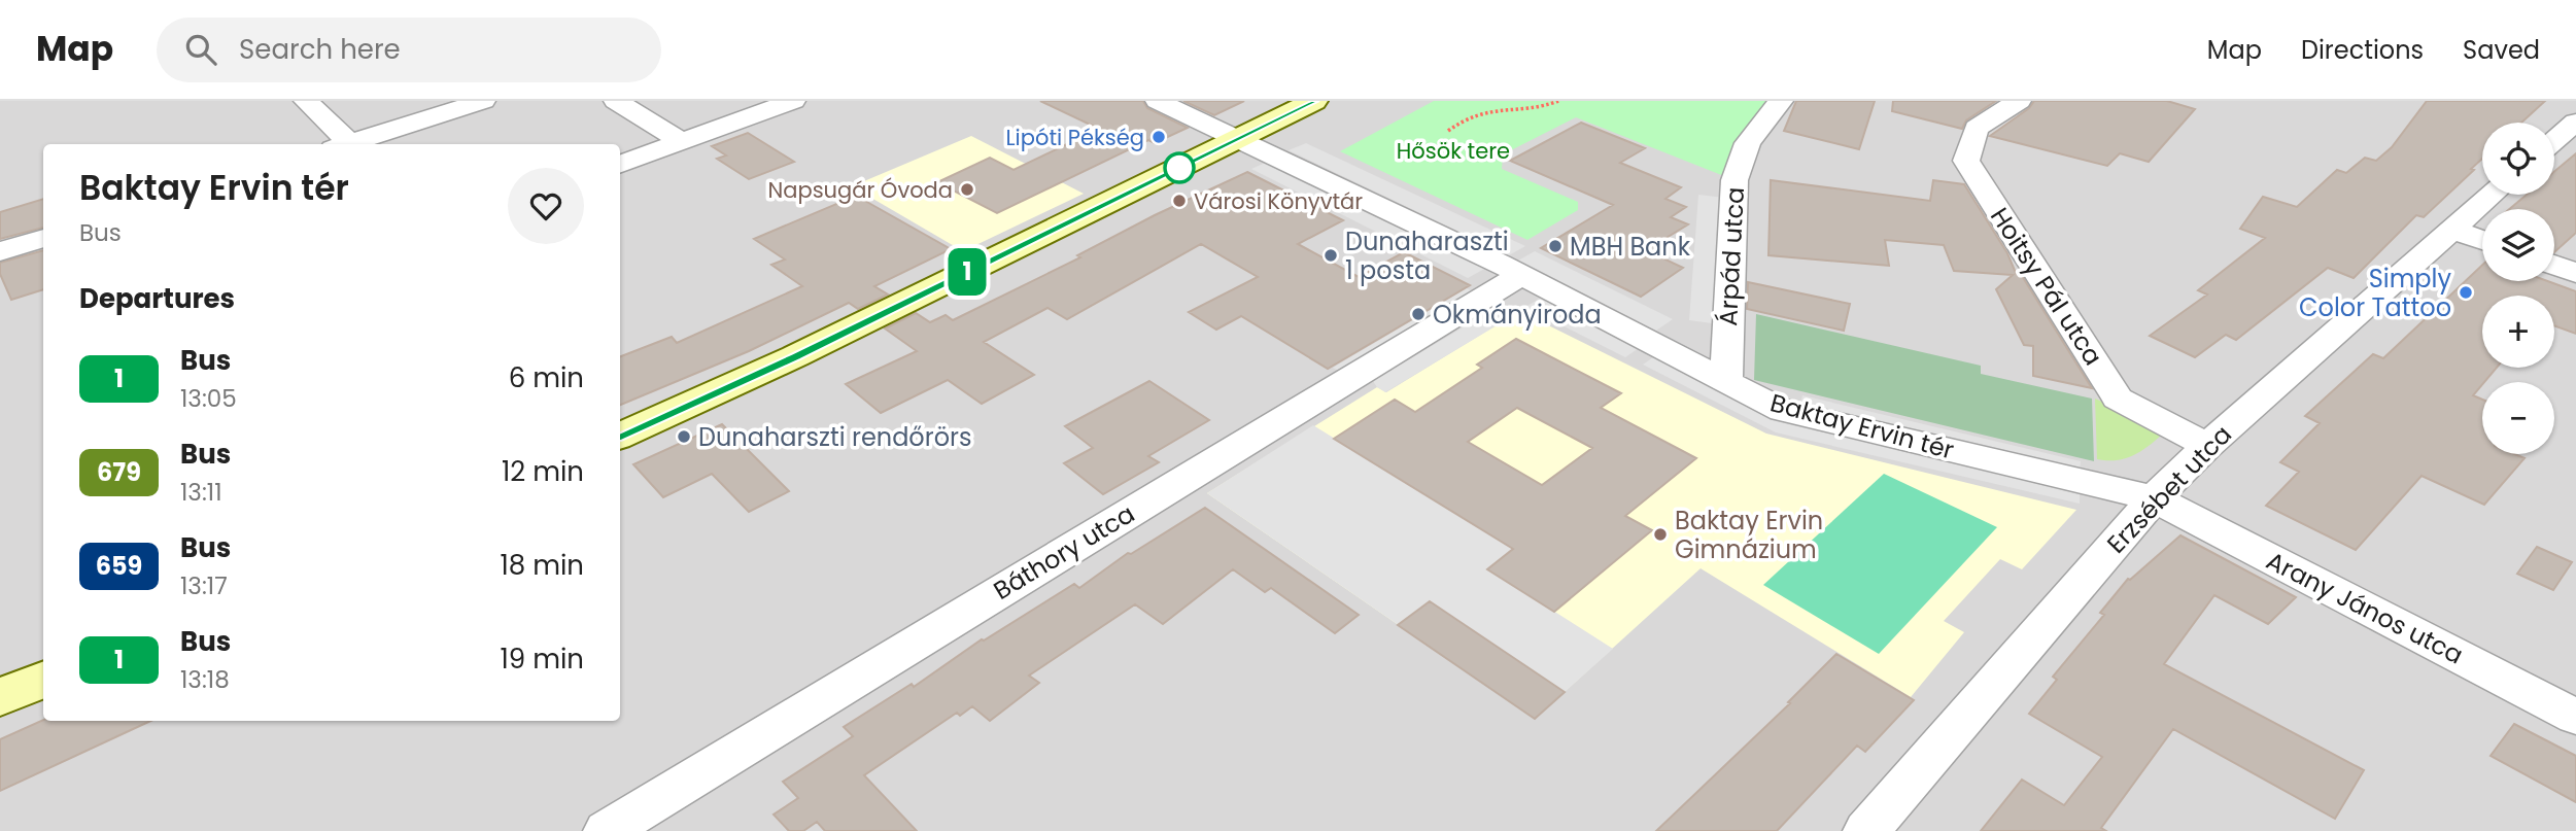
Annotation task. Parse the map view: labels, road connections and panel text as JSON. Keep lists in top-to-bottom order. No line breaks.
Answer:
{"streets":{"street":["Árpád utca","Hoitsy Pál utca","Baktay Ervin tér","Erzsébet utca","Báthory utca","Arany János utca"]},"crossings":[["Árpád utca","Baktay Ervin tér"],["Hoitsy Pál utca","Erzsébet utca"],["Baktay Ervin tér","Erzsébet utca"],["Baktay Ervin tér","Báthory utca"],["Baktay Ervin tér","Arany János utca"],["Erzsébet utca","Arany János utca"]],"parks":["Hősök tere"],"places":["Lipóti Pékség","Napsugár Óvoda","Városi Könyvtár","MBH Bank","Dunaharaszti 1 posta","Simply Color Tattoo","Okmányiroda","Dunaharszti rendőrörs","Baktay Ervin Gimnázium"],"lines":["bus line 1"],"page":{"header":"Map","search":"Search here","nav":["Map","Directions","Saved"],"on_map":"1","map_buttons":["+","−"],"heading":[["Baktay Ervin tér","Bus"],"Departures"],"list":[{"mark":"1","name":"Bus","note":"13:05","value":"6 min"},{"mark":"679","name":"Bus","note":"13:11","value":"12 min"},{"mark":"659","name":"Bus","note":"13:17","value":"18 min"},{"mark":"1","name":"Bus","note":"13:18","value":"19 min"}]}}
